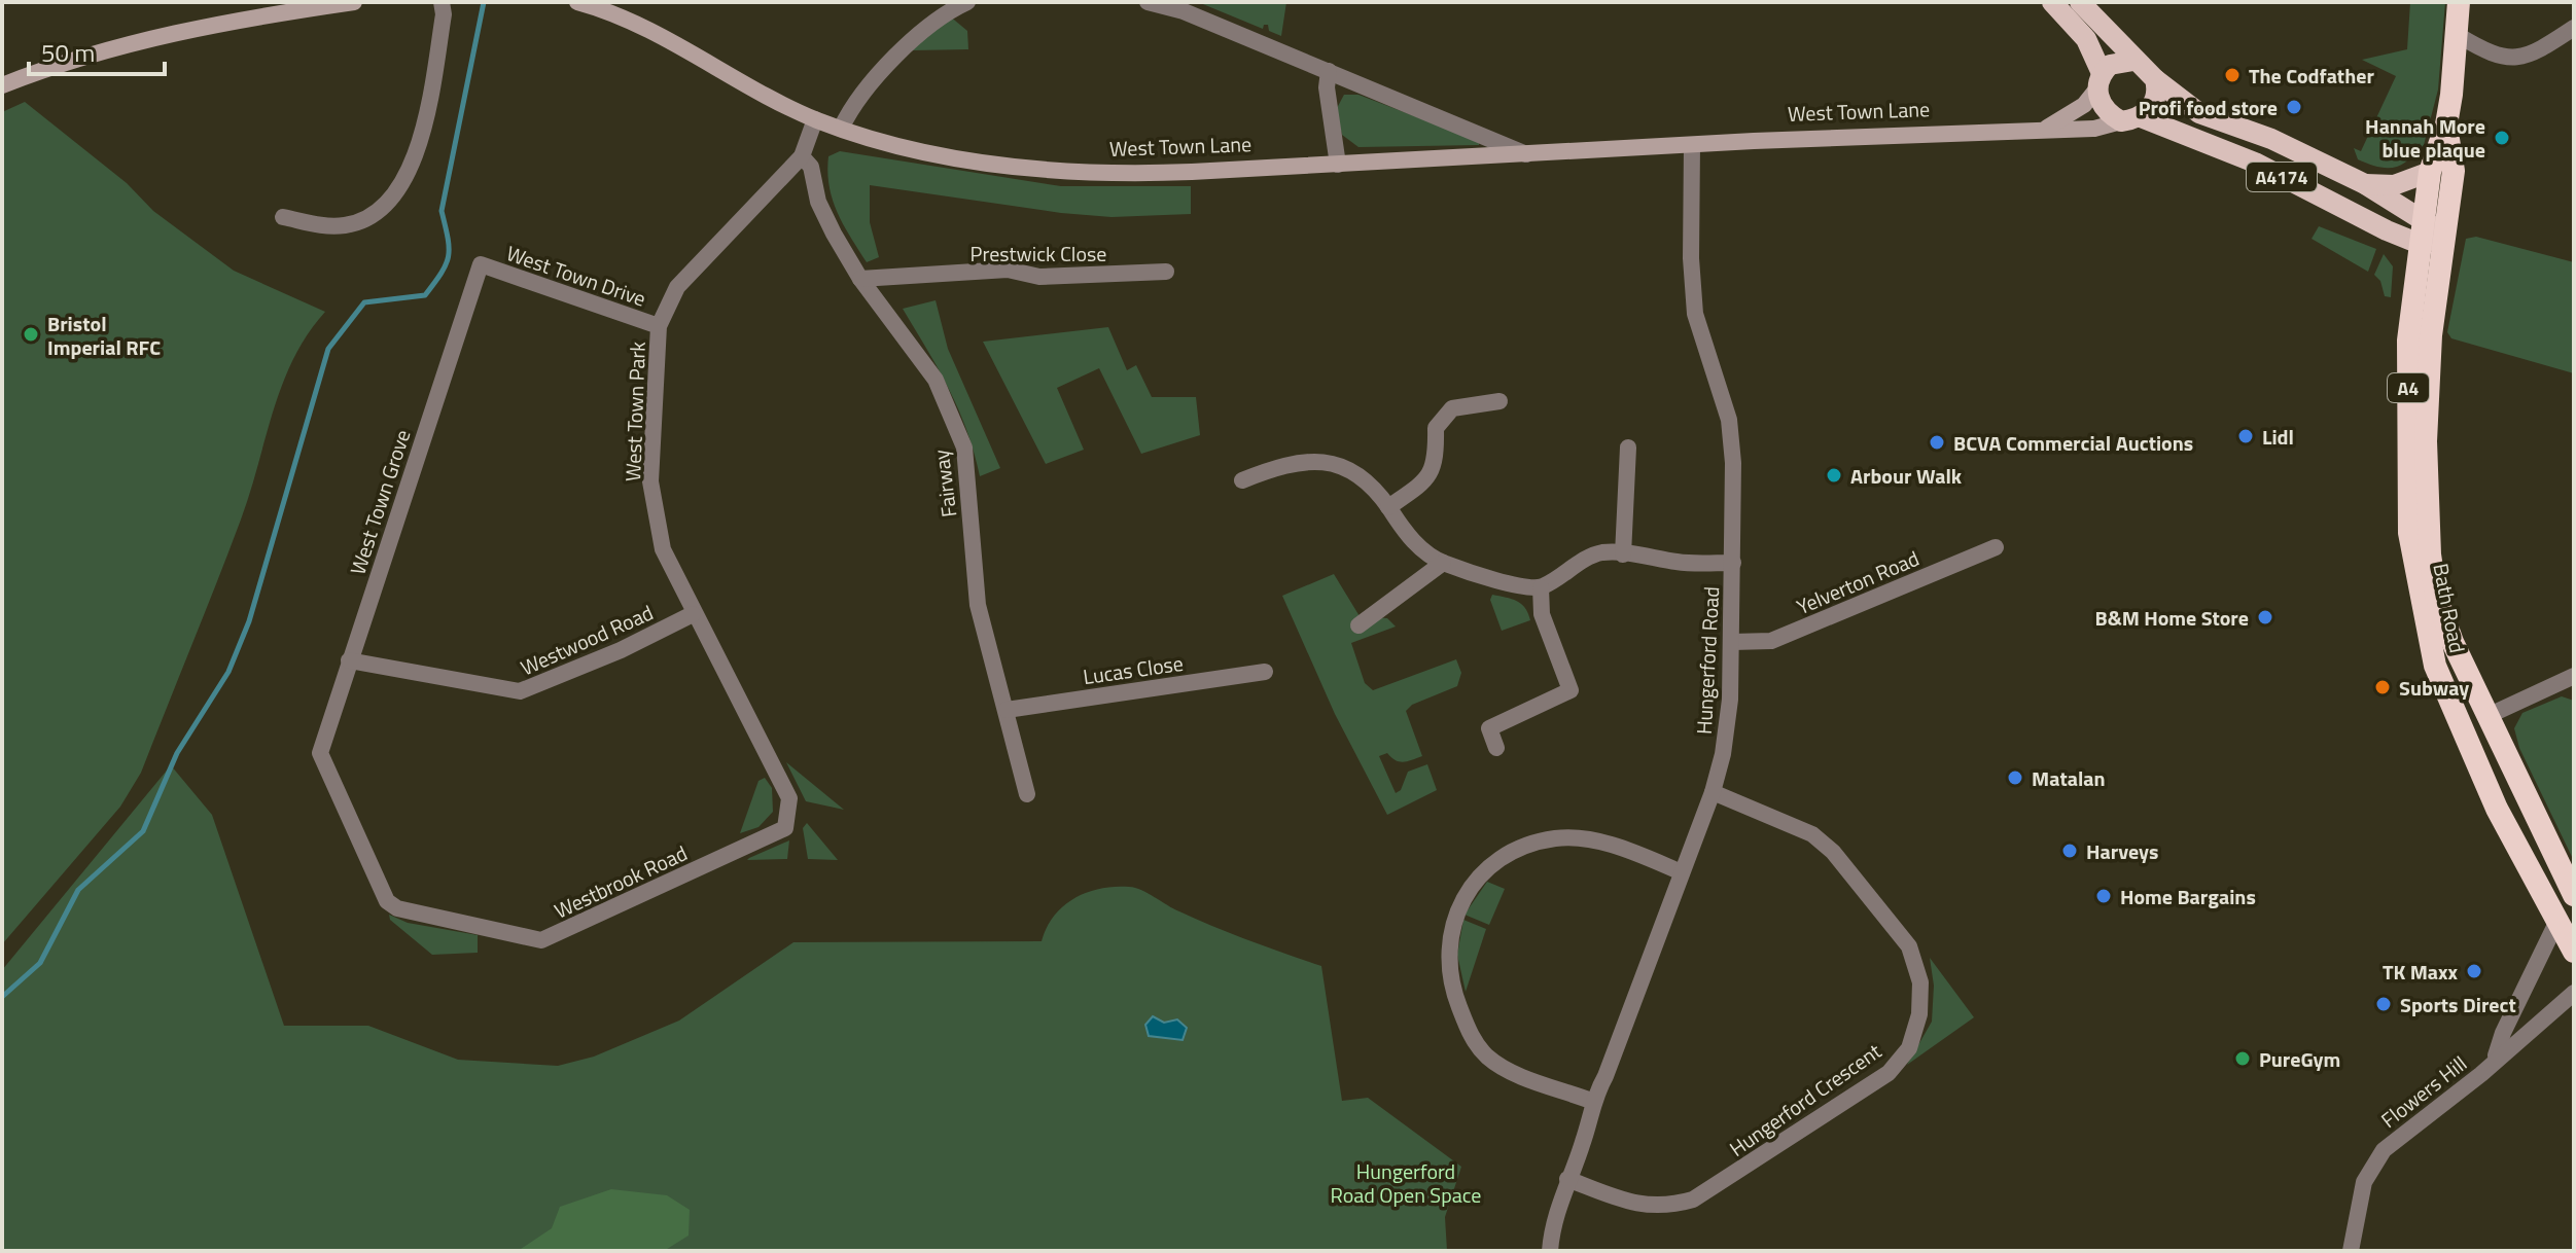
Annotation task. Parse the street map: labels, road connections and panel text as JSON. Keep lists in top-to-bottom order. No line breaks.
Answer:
{"streets":{"highway":["A4","Bath Road"],"main road":["West Town Lane","A4174"],"street":["Prestwick Close","West Town Drive","West Town Park","Fairway","West Town Grove","Yelverton Road","Westwood Road","Hungerford Road","Lucas Close","Westbrook Road","Flowers Hill","Hungerford Crescent"]},"crossings":[["West Town Lane","A4174"],["West Town Lane","West Town Park"],["West Town Lane","Hungerford Road"],["A4174","A4"],["A4174","Bath Road"],["Prestwick Close","Fairway"],["West Town Drive","West Town Park"],["West Town Drive","West Town Grove"],["A4","Bath Road"],["West Town Park","Fairway"],["West Town Park","Westwood Road"],["West Town Park","Westbrook Road"],["Fairway","Lucas Close"],["West Town Grove","Westwood Road"],["West Town Grove","Westbrook Road"],["Yelverton Road","Hungerford Road"],["Bath Road","Flowers Hill"],["Hungerford Road","Hungerford Crescent"]],"parks":["Hungerford Road Open Space"],"places":["The Codfather","Profi food store","Hannah More blue plaque","Bristol Imperial RFC","Lidl","BCVA Commercial Auctions","Arbour Walk","B&M Home Store","Subway","Matalan","Harveys","Home Bargains","TK Maxx","Sports Direct","PureGym"],"scale_bar":"50 m"}
